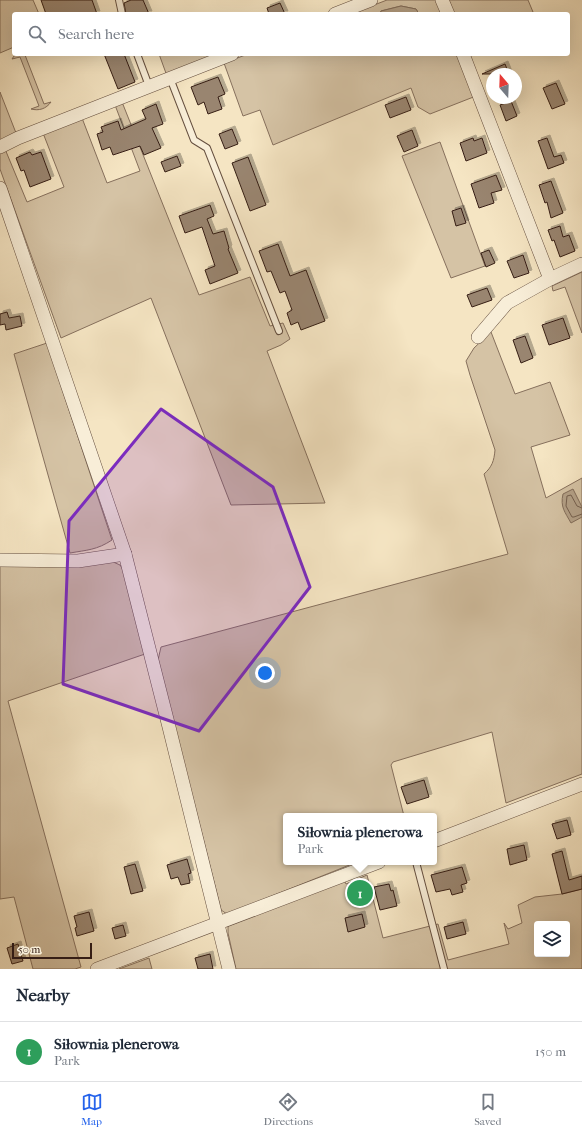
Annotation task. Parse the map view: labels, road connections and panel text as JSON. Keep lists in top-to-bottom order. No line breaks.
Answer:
{"scale_bar":"50 m","north":"top","page":{"search":"Search here","popup":["Siłownia plenerowa","Park"],"pins":"1","scale":"50 m","heading":"Nearby","list":[{"mark":"1","name":"Siłownia plenerowa","note":"Park","value":"150 m"}],"nav":["Map","Directions","Saved"]}}
